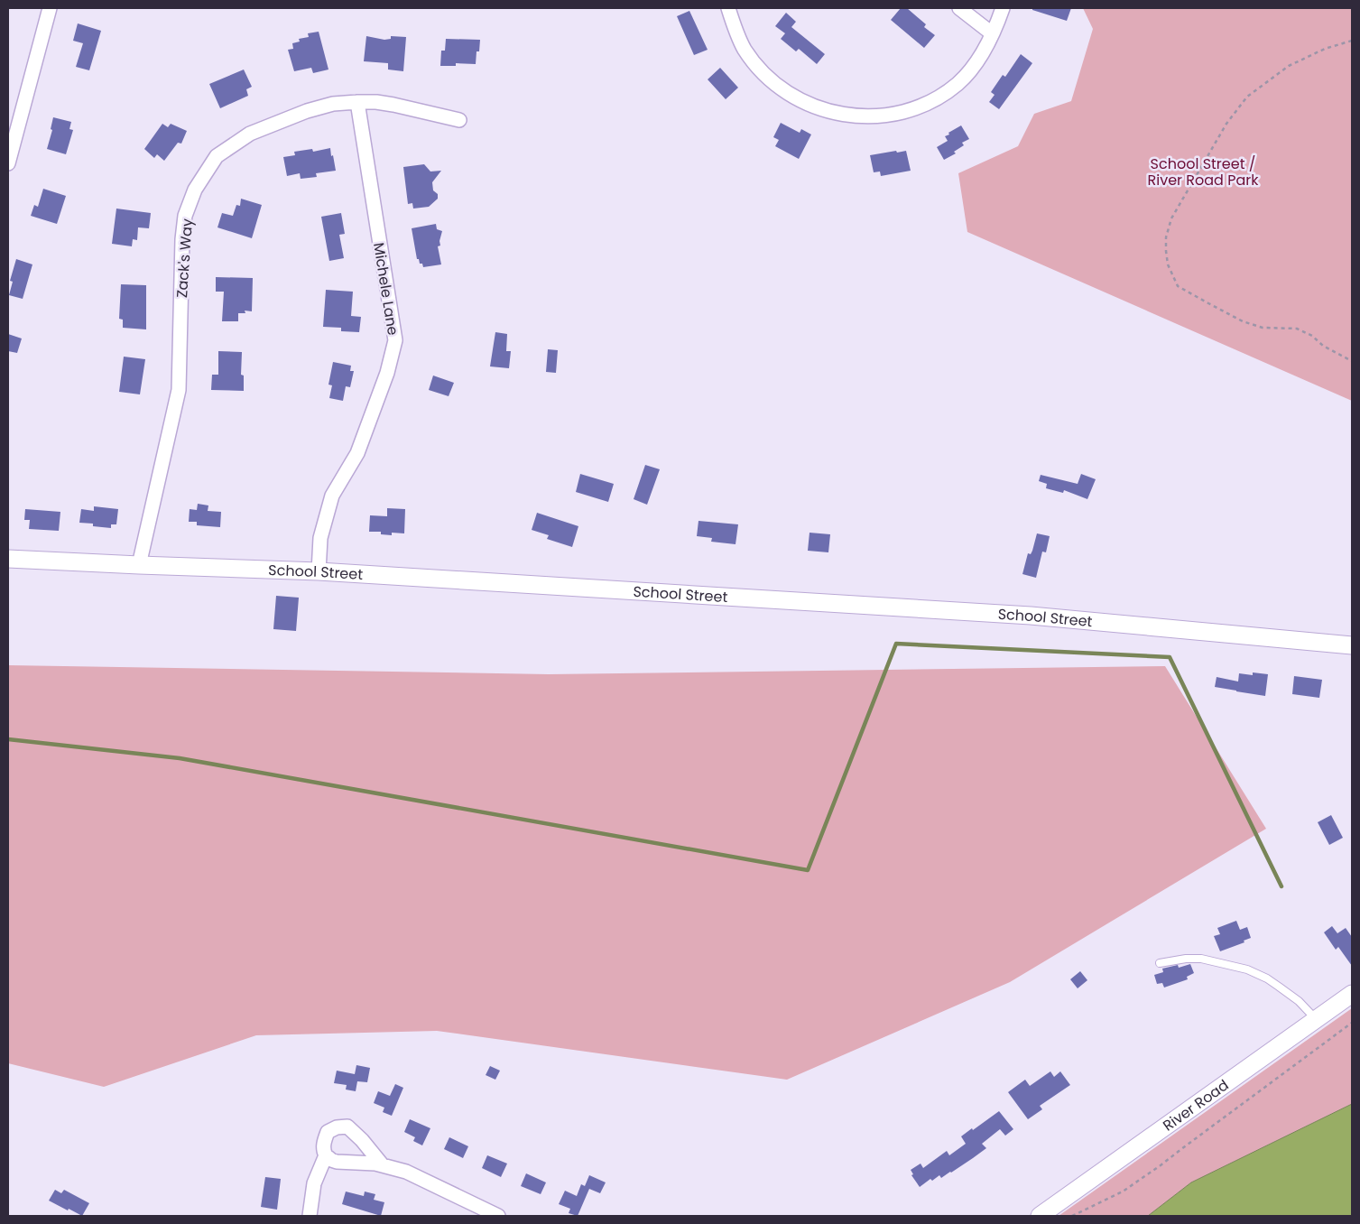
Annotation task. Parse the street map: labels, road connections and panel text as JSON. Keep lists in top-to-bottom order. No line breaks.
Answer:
{"streets":{"street":["Zack's Way","Michele Lane","School Street","River Road"]},"crossings":[["Zack's Way","Michele Lane"],["Zack's Way","School Street"],["Michele Lane","School Street"]],"parks":["School Street / River Road Park"]}
